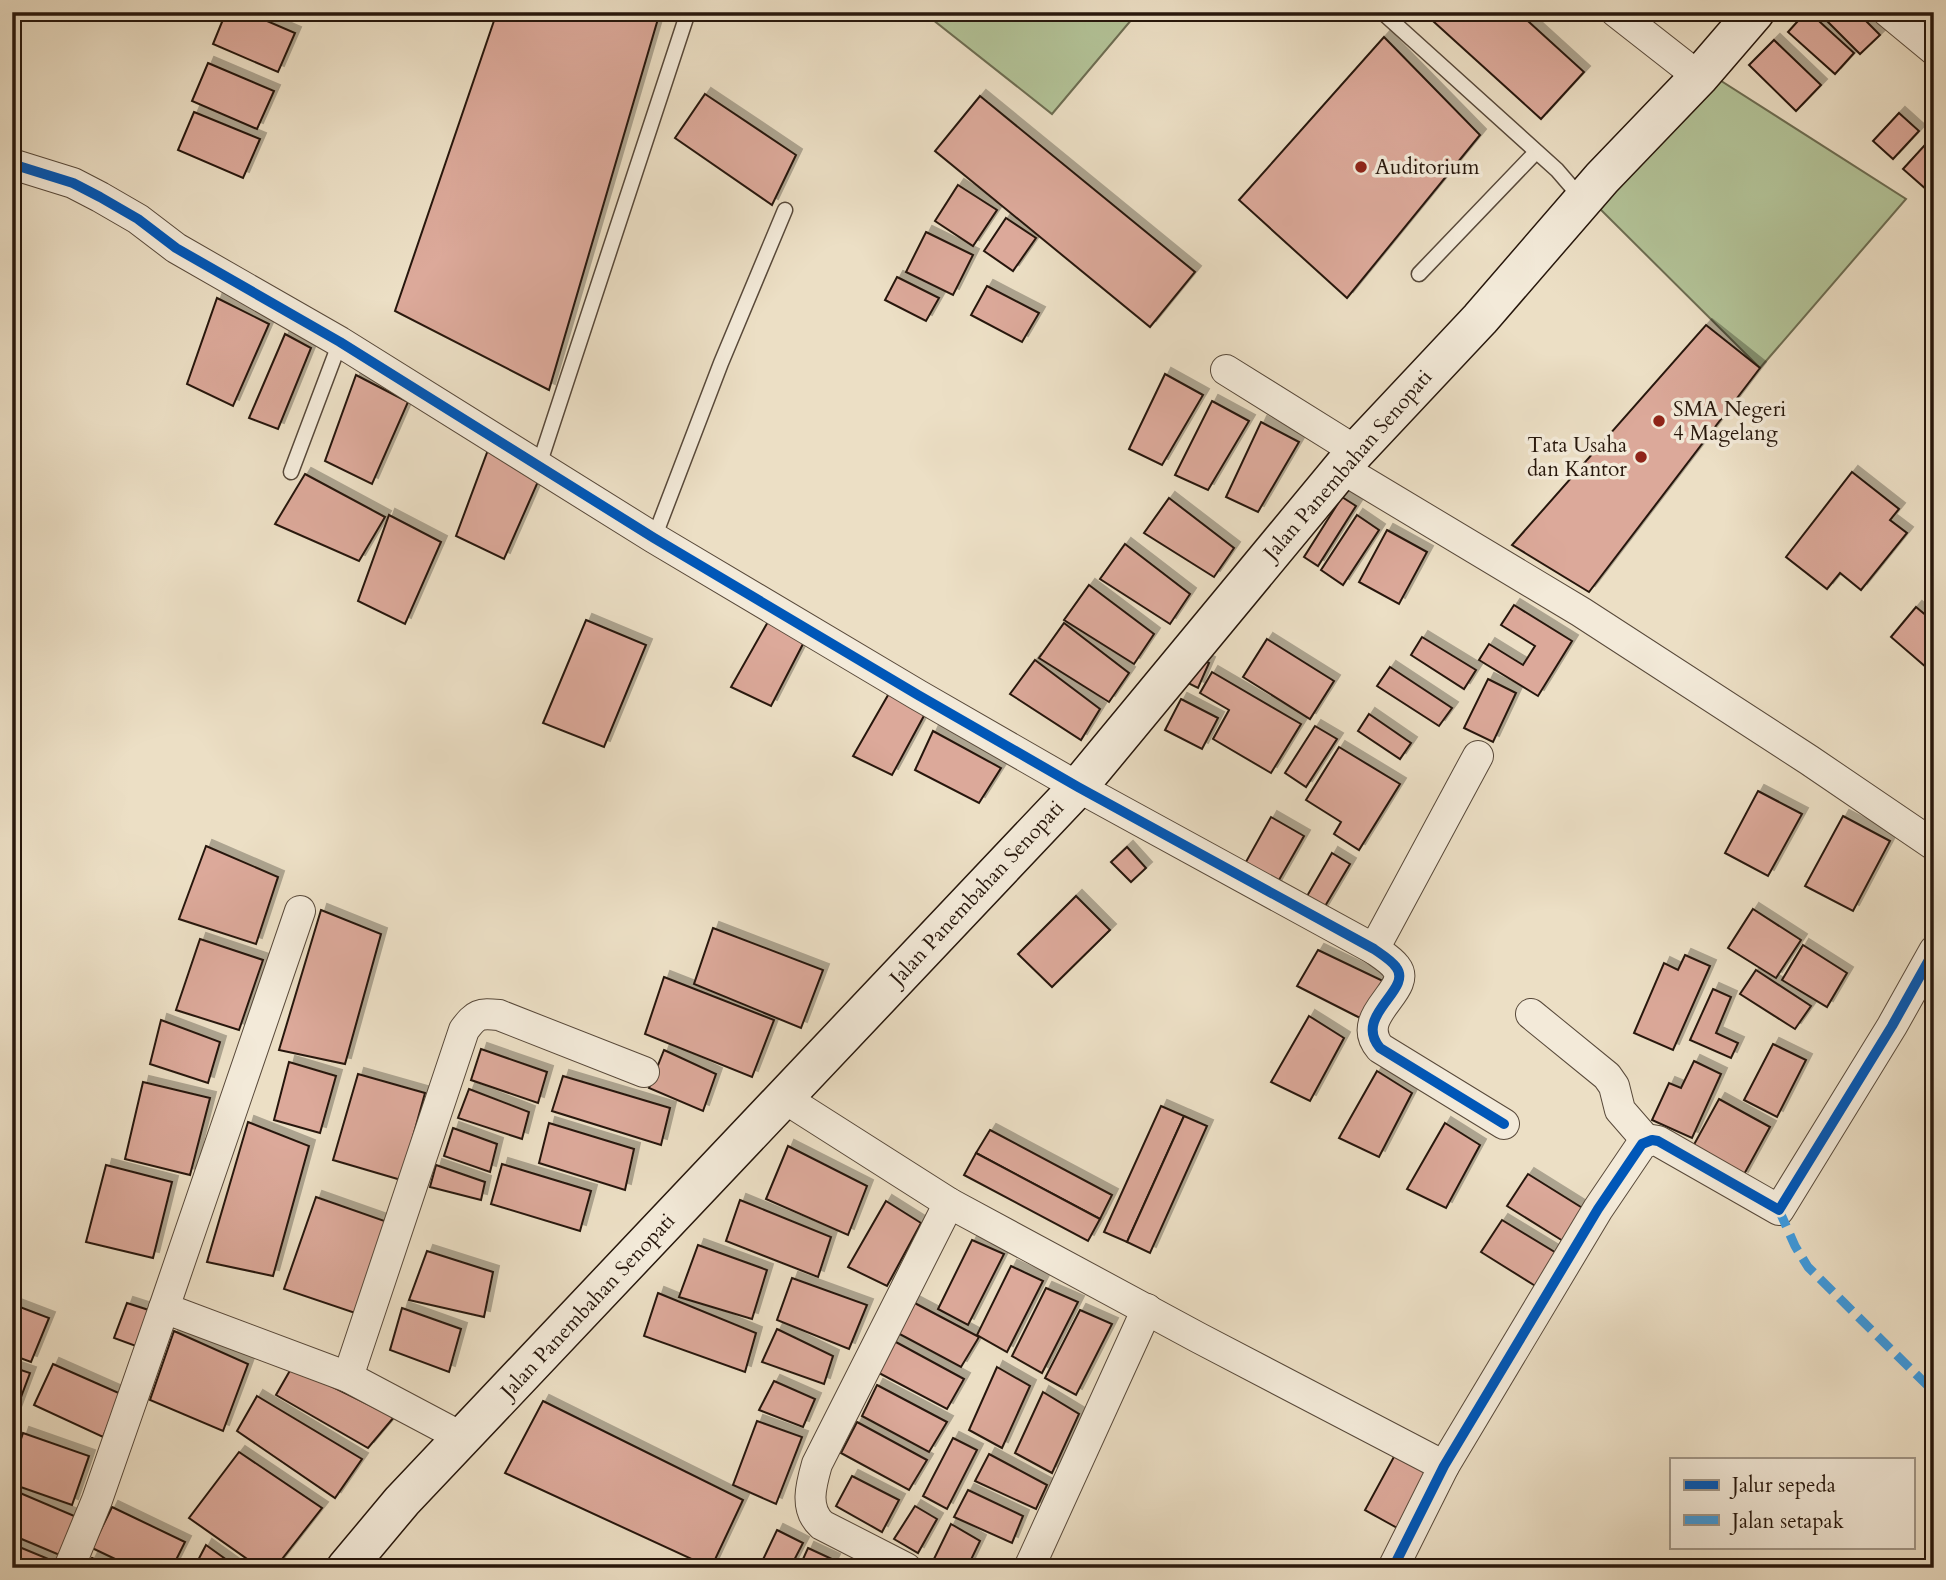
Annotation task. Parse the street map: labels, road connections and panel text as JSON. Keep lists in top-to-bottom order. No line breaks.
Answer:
{"streets":{"main road":["Jalan Panembahan Senopati"]},"places":["Auditorium","SMA Negeri 4 Magelang","Tata Usaha dan Kantor"],"legend":["Jalur sepeda","Jalan setapak"]}
